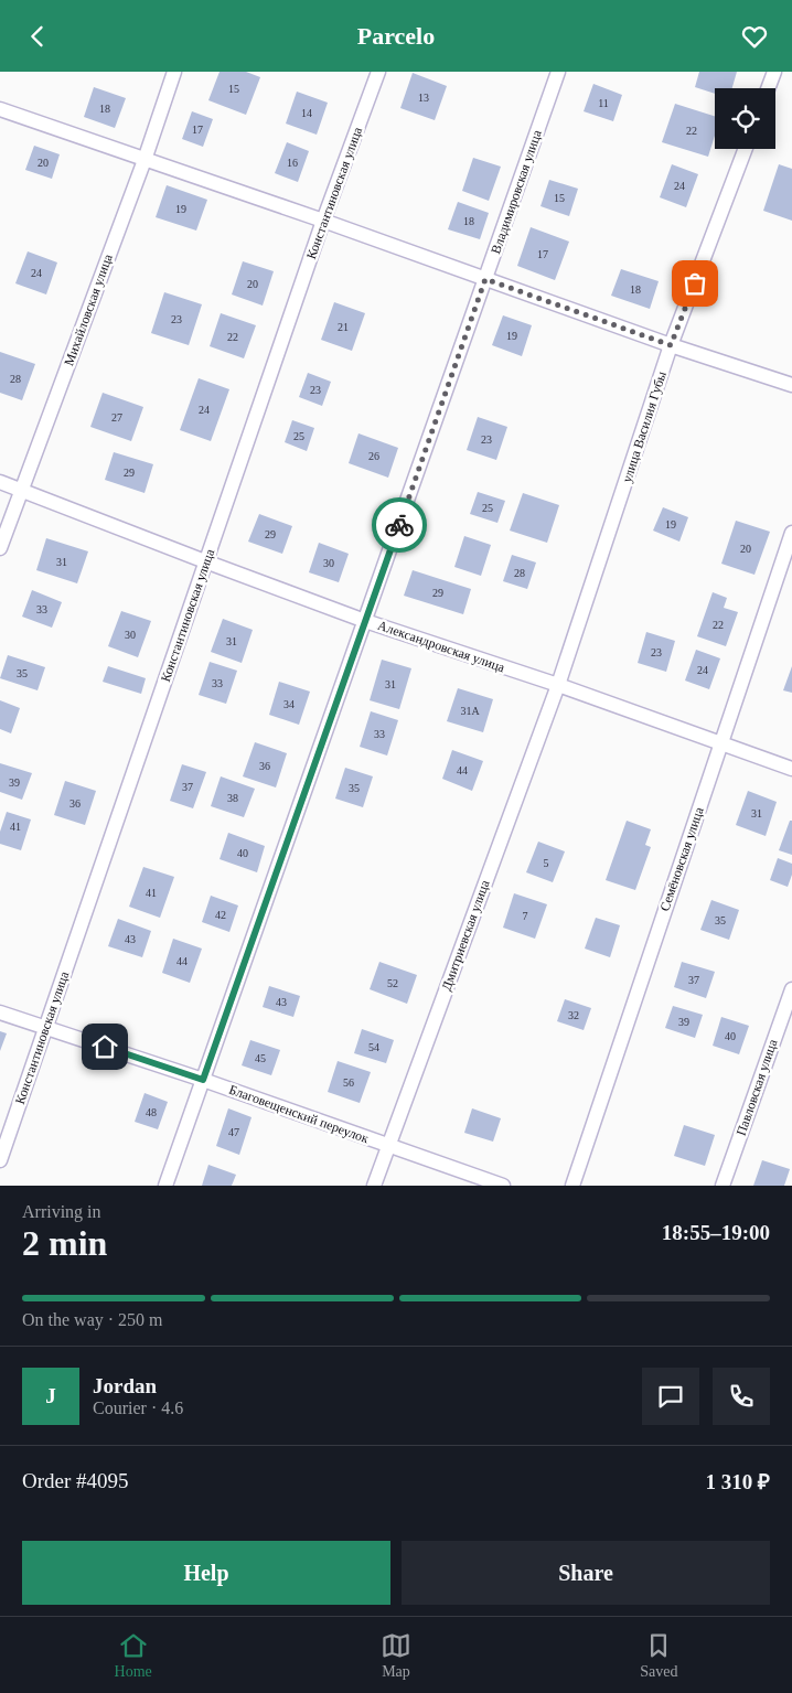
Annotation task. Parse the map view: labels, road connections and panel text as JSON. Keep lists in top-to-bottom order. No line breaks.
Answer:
{"streets":{"street":["Владимировская улица","Константиновская улица","Михайловская улица","улица Василия Губы","Александровская улица","Семёновская улица","Дмитриевская улица","Павловская улица","Благовещенский переулок"]},"crossings":[["Владимировская улица","Александровская улица"],["Владимировская улица","Благовещенский переулок"],["Константиновская улица","Александровская улица"],["Константиновская улица","Благовещенский переулок"],["Михайловская улица","Александровская улица"],["улица Василия Губы","Александровская улица"],["улица Василия Губы","Дмитриевская улица"],["Александровская улица","Семёновская улица"],["Александровская улица","Дмитриевская улица"],["Дмитриевская улица","Благовещенский переулок"]],"house_numbers":["15","13","11","18","14","17","22","20","16","24","15","19","18","17","24","20","18","23","21","19","22","28","23","24","27","25","23","26","29","25","19","29","20","31","30","28","29","33","22","30","31","23","24","35","33","31","34","31А","33","36","44","39","37","35","38","36","31","41","40","5","41","42","7","35","43","44","37","52","43","32","39","40","54","45","56","48","47"],"page":{"header":"Parcelo","heading":["2 min","Arriving in","18:55–19:00"],"panel":["Jordan","Courier · 4.6","Order #4095","1 310 ₽"],"bar":"On the way · 250 m","round":"J","buttons":["Help","Share"],"tabs":["Home","Map","Saved"]}}
